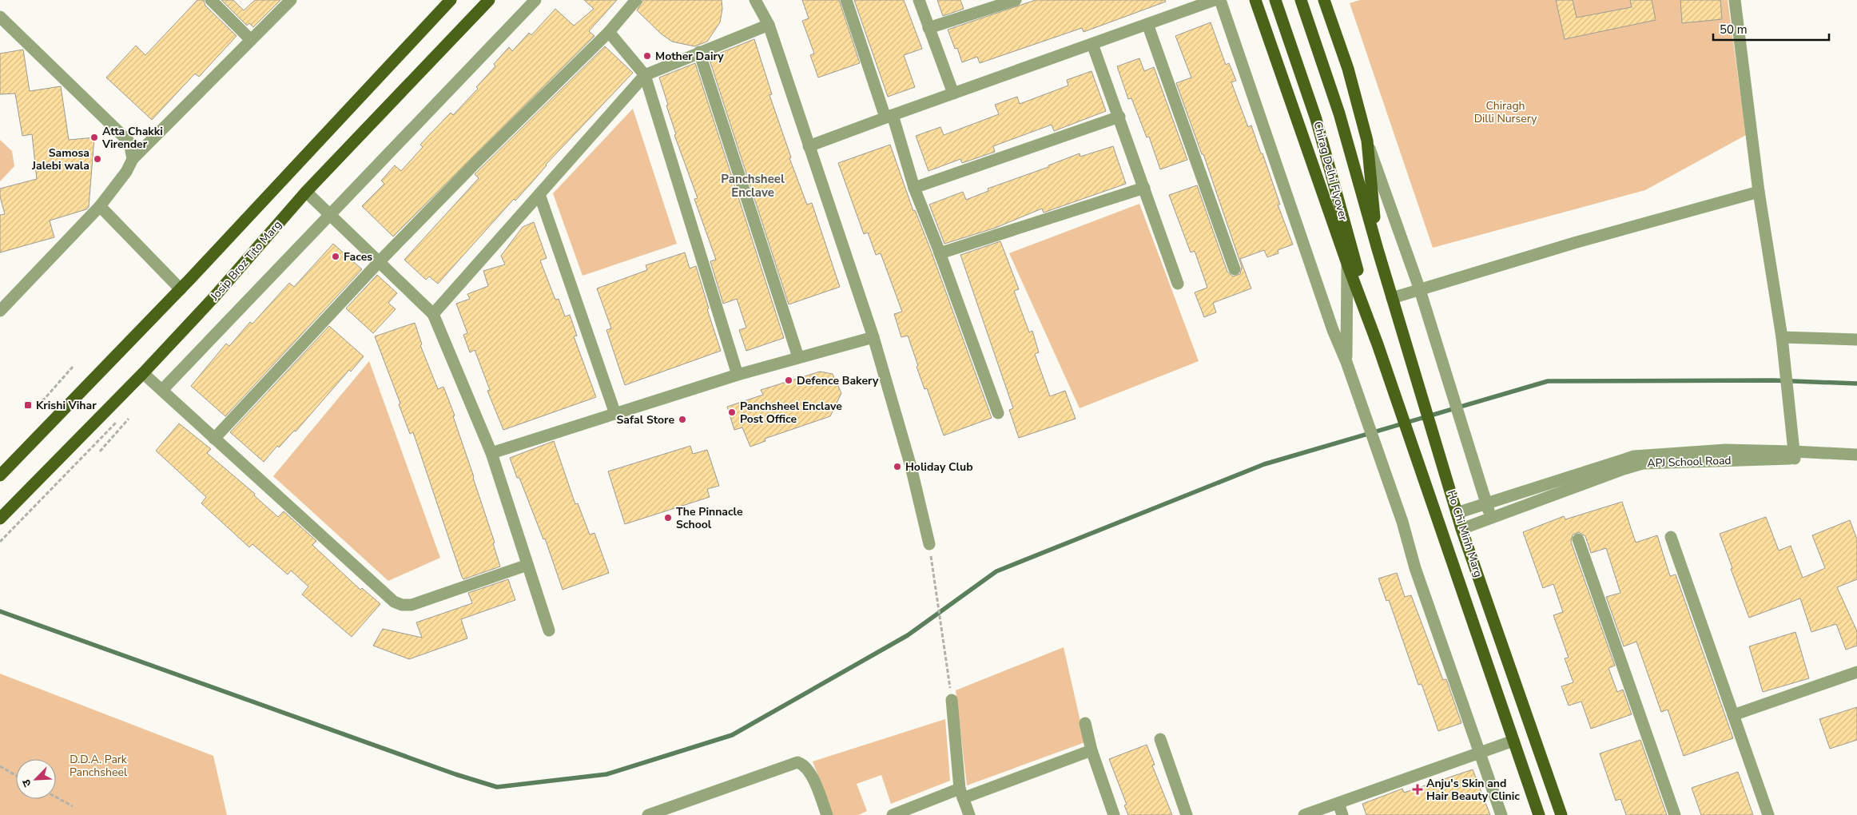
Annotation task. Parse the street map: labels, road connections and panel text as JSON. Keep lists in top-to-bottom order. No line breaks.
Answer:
{"streets":{"main road":["Chirag Delhi Flyover","Josip Broz Tito Marg","Ho Chi Minh Marg"],"street":["APJ School Road"]},"crossings":[["Chirag Delhi Flyover","Ho Chi Minh Marg"],["APJ School Road","Ho Chi Minh Marg"]],"districts":["Panchsheel Enclave"],"parks":["Chiragh Dilli Nursery","D.D.A. Park Panchsheel"],"places":{"other":["Mother Dairy","Atta Chakki Virender","Samosa Jalebi wala","Faces","Defence Bakery","Panchsheel Enclave Post Office","Safal Store","Holiday Club","The Pinnacle School"],"transit":["Krishi Vihar"],"health":["Anju's Skin and Hair Beauty Clinic"]},"scale_bar":"50 m","north":"bottom left"}
